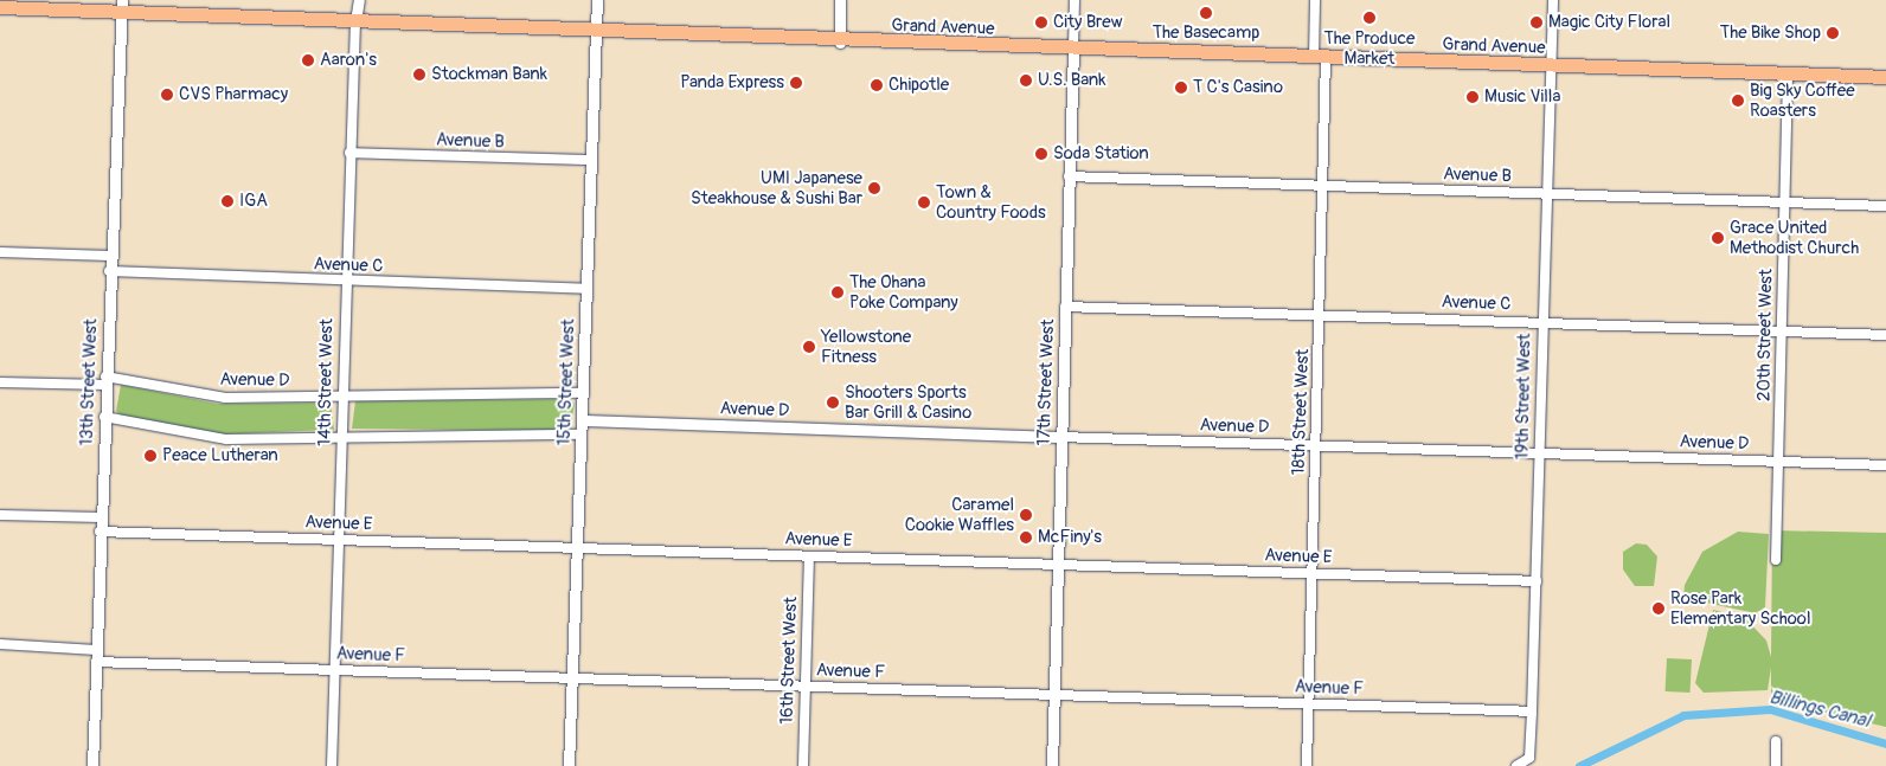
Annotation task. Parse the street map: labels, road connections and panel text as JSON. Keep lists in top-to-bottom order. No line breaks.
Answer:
{"streets":{"main road":["Grand Avenue"],"street":["Avenue B","Avenue C","20th Street West","Avenue D","13th Street West","14th Street West","15th Street West","17th Street West","19th Street West","18th Street West","Avenue E","Avenue F","16th Street West"]},"crossings":[["Grand Avenue","20th Street West"],["Grand Avenue","13th Street West"],["Grand Avenue","14th Street West"],["Grand Avenue","15th Street West"],["Grand Avenue","17th Street West"],["Grand Avenue","19th Street West"],["Grand Avenue","18th Street West"],["Avenue B","20th Street West"],["Avenue B","14th Street West"],["Avenue B","15th Street West"],["Avenue B","17th Street West"],["Avenue B","19th Street West"],["Avenue B","18th Street West"],["Avenue C","20th Street West"],["Avenue C","13th Street West"],["Avenue C","14th Street West"],["Avenue C","15th Street West"],["Avenue C","17th Street West"],["Avenue C","19th Street West"],["Avenue C","18th Street West"],["20th Street West","Avenue D"],["Avenue D","13th Street West"],["Avenue D","14th Street West"],["Avenue D","15th Street West"],["Avenue D","17th Street West"],["Avenue D","19th Street West"],["Avenue D","18th Street West"],["13th Street West","Avenue E"],["13th Street West","Avenue F"],["14th Street West","Avenue E"],["14th Street West","Avenue F"],["15th Street West","Avenue E"],["15th Street West","Avenue F"],["17th Street West","Avenue E"],["17th Street West","Avenue F"],["19th Street West","Avenue E"],["19th Street West","Avenue F"],["18th Street West","Avenue E"],["18th Street West","Avenue F"],["Avenue E","16th Street West"],["Avenue F","16th Street West"]],"water":["Billings Canal"],"places":["The Basecamp","The Produce Market","City Brew","Magic City Floral","The Bike Shop","Aaron's","Stockman Bank","U.S. Bank","Panda Express","Chipotle","T C's Casino","CVS Pharmacy","Music Villa","Big Sky Coffee Roasters","Soda Station","UMI Japanese Steakhouse & Sushi Bar","IGA","Town & Country Foods","Grace United Methodist Church","The Ohana Poke Company","Yellowstone Fitness","Shooters Sports Bar Grill & Casino","Peace Lutheran","Caramel Cookie Waffles","McFiny's","Rose Park Elementary School"]}
